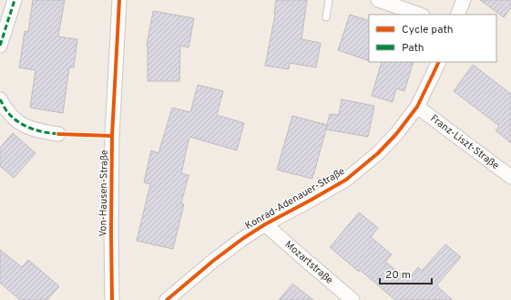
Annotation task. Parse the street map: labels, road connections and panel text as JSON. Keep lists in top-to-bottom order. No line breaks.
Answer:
{"streets":{"street":["Franz-Liszt-Straße","Von-Hausen-Straße","Konrad-Adenauer-Straße","Mozartstraße"]},"crossings":[["Franz-Liszt-Straße","Konrad-Adenauer-Straße"],["Konrad-Adenauer-Straße","Mozartstraße"]],"legend":["Cycle path","Path"],"scale_bar":"20 m"}
